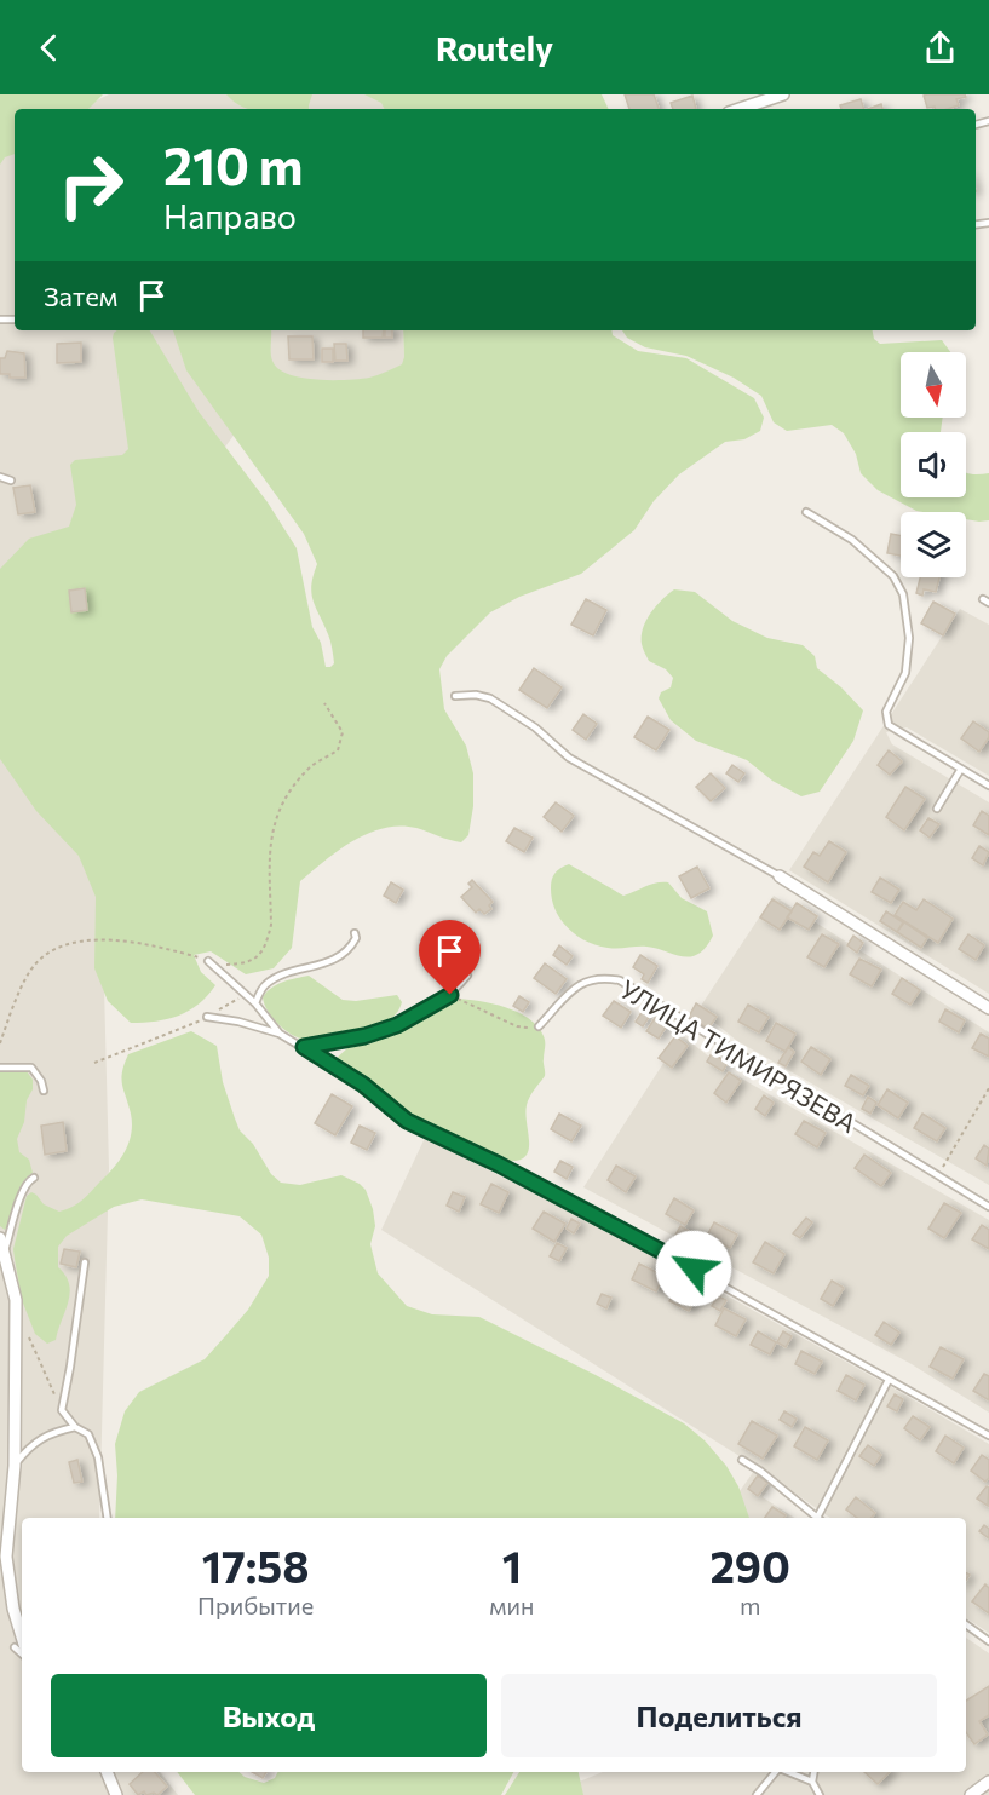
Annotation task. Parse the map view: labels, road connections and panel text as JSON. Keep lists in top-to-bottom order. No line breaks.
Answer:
{"streets":{"lane":["УЛИЦА ТИМИРЯЗЕВА"]},"north":"bottom","page":{"header":"Routely","turn":["210 m","Направо"],"then":"Затем","eta":["17:58","Прибытие","1","мин","290","m"],"buttons":["Выход","Поделиться"]}}
